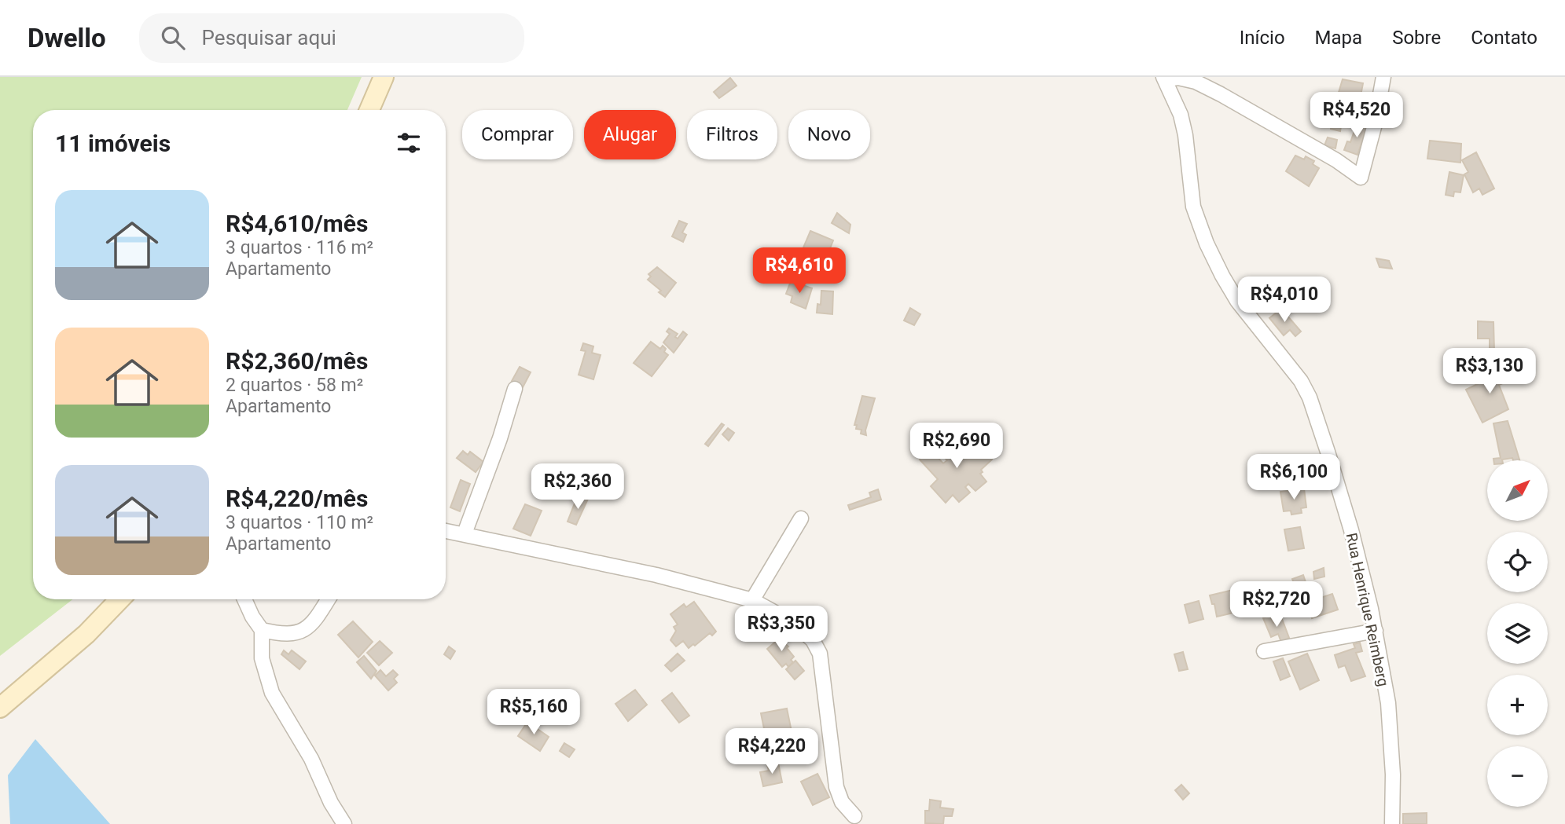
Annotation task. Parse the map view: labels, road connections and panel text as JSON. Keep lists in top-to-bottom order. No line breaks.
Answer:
{"streets":{"street":["Rua Henrique Reimberg"]},"north":"top right","page":{"header":"Dwello","search":"Pesquisar aqui","nav":["Início","Mapa","Sobre","Contato"],"price":["R$4,520","R$4,610","R$4,010","R$3,130","R$2,690","R$6,100","R$2,360","R$2,720","R$3,350","R$5,160","R$4,220"],"chip":["Comprar","Alugar","Filtros","Novo"],"heading":"11 imóveis","list":[{"name":"R$4,610/mês","note":"3 quartos · 116 m² · Apartamento"},{"name":"R$2,360/mês","note":"2 quartos · 58 m² · Apartamento"},{"name":"R$4,220/mês","note":"3 quartos · 110 m² · Apartamento"}],"map_buttons":["+","−"]}}
